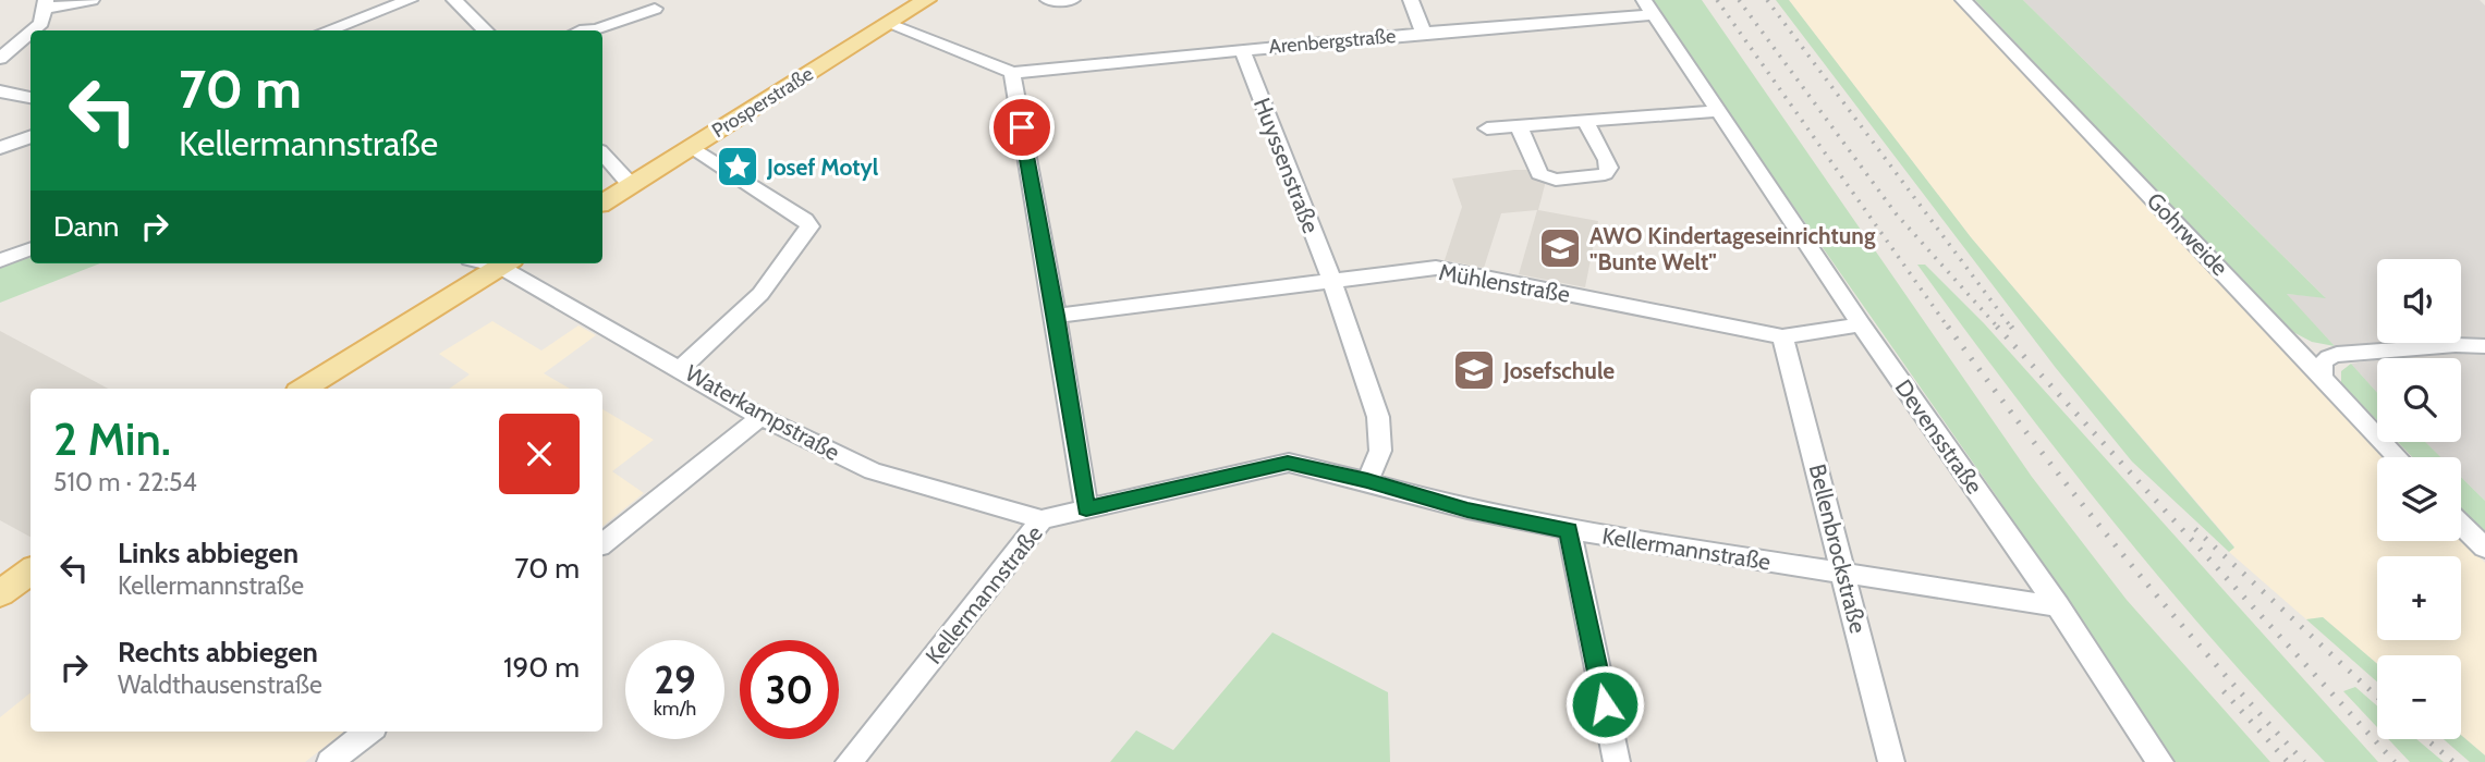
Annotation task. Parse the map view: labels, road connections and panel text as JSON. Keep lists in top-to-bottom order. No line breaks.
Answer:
{"streets":{"main road":["Prosperstraße"],"street":["Arenbergstraße","Huyssenstraße","Gohrweide","Mühlenstraße","Waterkampstraße","Devensstraße","Kellermannstraße","Bellenbrockstraße"]},"crossings":[["Arenbergstraße","Huyssenstraße"],["Arenbergstraße","Devensstraße"],["Huyssenstraße","Mühlenstraße"],["Huyssenstraße","Kellermannstraße"],["Mühlenstraße","Devensstraße"],["Mühlenstraße","Bellenbrockstraße"],["Waterkampstraße","Kellermannstraße"],["Devensstraße","Kellermannstraße"],["Kellermannstraße","Bellenbrockstraße"]],"places":{"place":["Josef Motyl"],"school or university":["AWO Kindertageseinrichtung \"Bunte Welt\"","Josefschule"]},"page":{"turn":["70 m","Kellermannstraße"],"then":"Dann","map_buttons":["+","−"],"heading":["2 Min.","510 m · 22:54"],"list":[{"name":"Links abbiegen","note":"Kellermannstraße","value":"70 m"},{"name":"Rechts abbiegen","note":"Waldthausenstraße","value":"190 m"}],"speed":"29 km/h","limit":"30"}}
